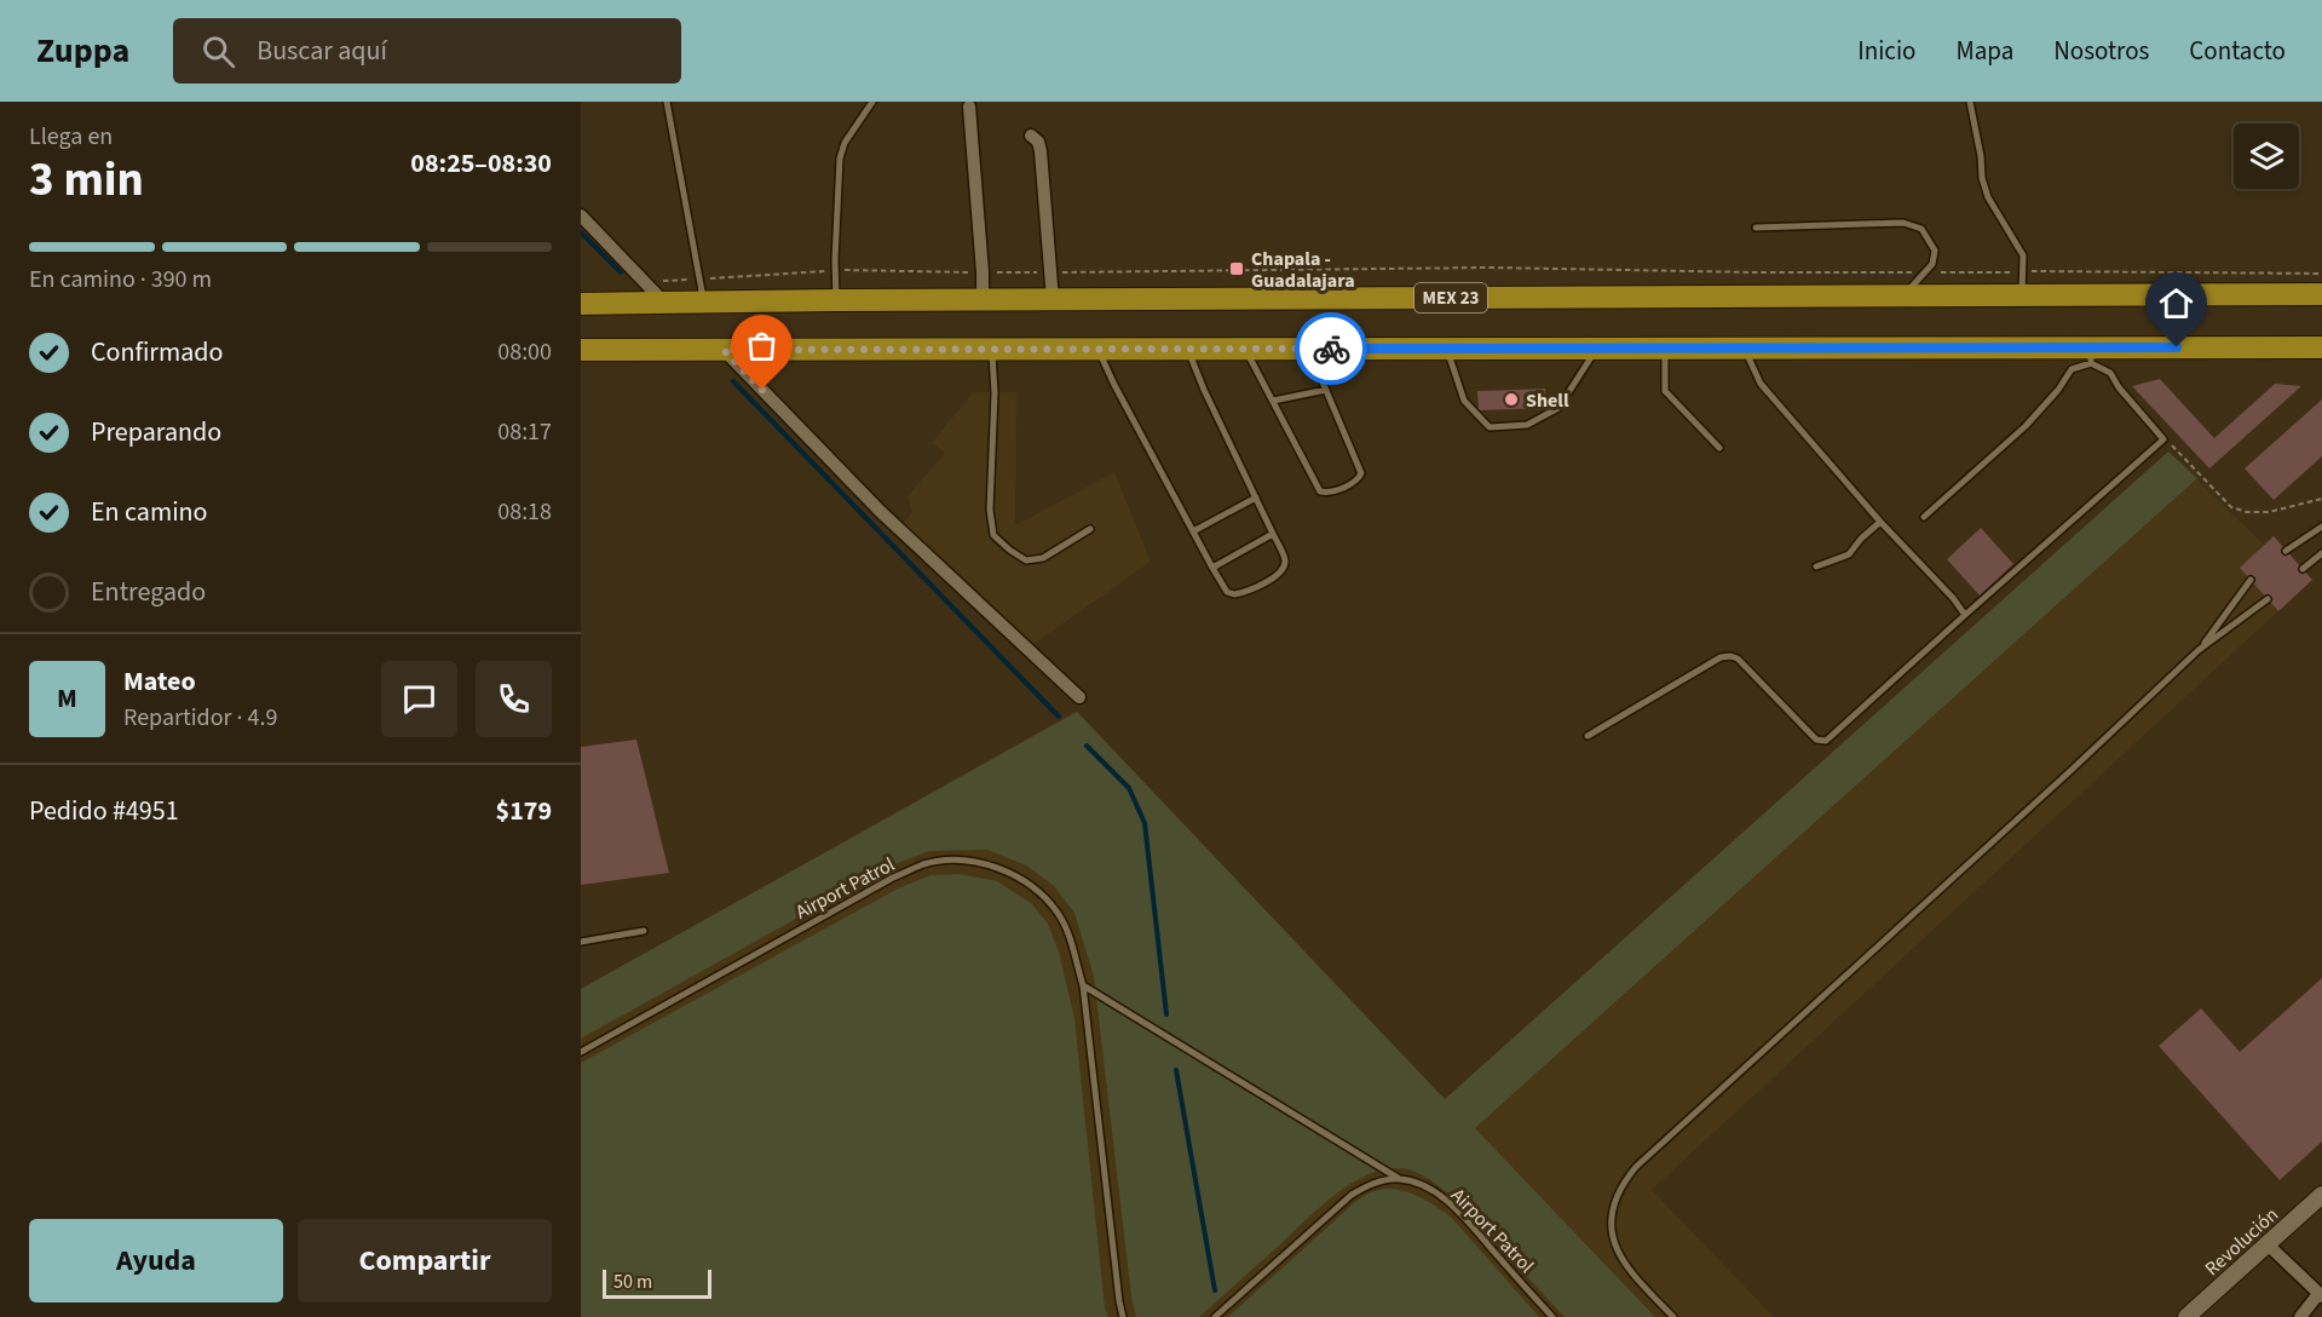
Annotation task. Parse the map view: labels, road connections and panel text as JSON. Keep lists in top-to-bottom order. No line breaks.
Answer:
{"streets":{"highway":["MEX 23"],"street":["Revolución"],"lane":["Airport Patrol"]},"places":{"transit":["Chapala - Guadalajara"],"other":["Shell"]},"scale_bar":"50 m","page":{"header":"Zuppa","search":"Buscar aquí","nav":["Inicio","Mapa","Nosotros","Contacto"],"heading":["3 min","Llega en","08:25–08:30"],"panel":["Mateo","Repartidor · 4.9","Pedido #4951","$179"],"bar":"En camino · 390 m","list":[["Confirmado","08:00"],["Preparando","08:17"],["En camino","08:18"],"Entregado"],"round":"M","buttons":["Ayuda","Compartir"],"scale":"50 m"}}
